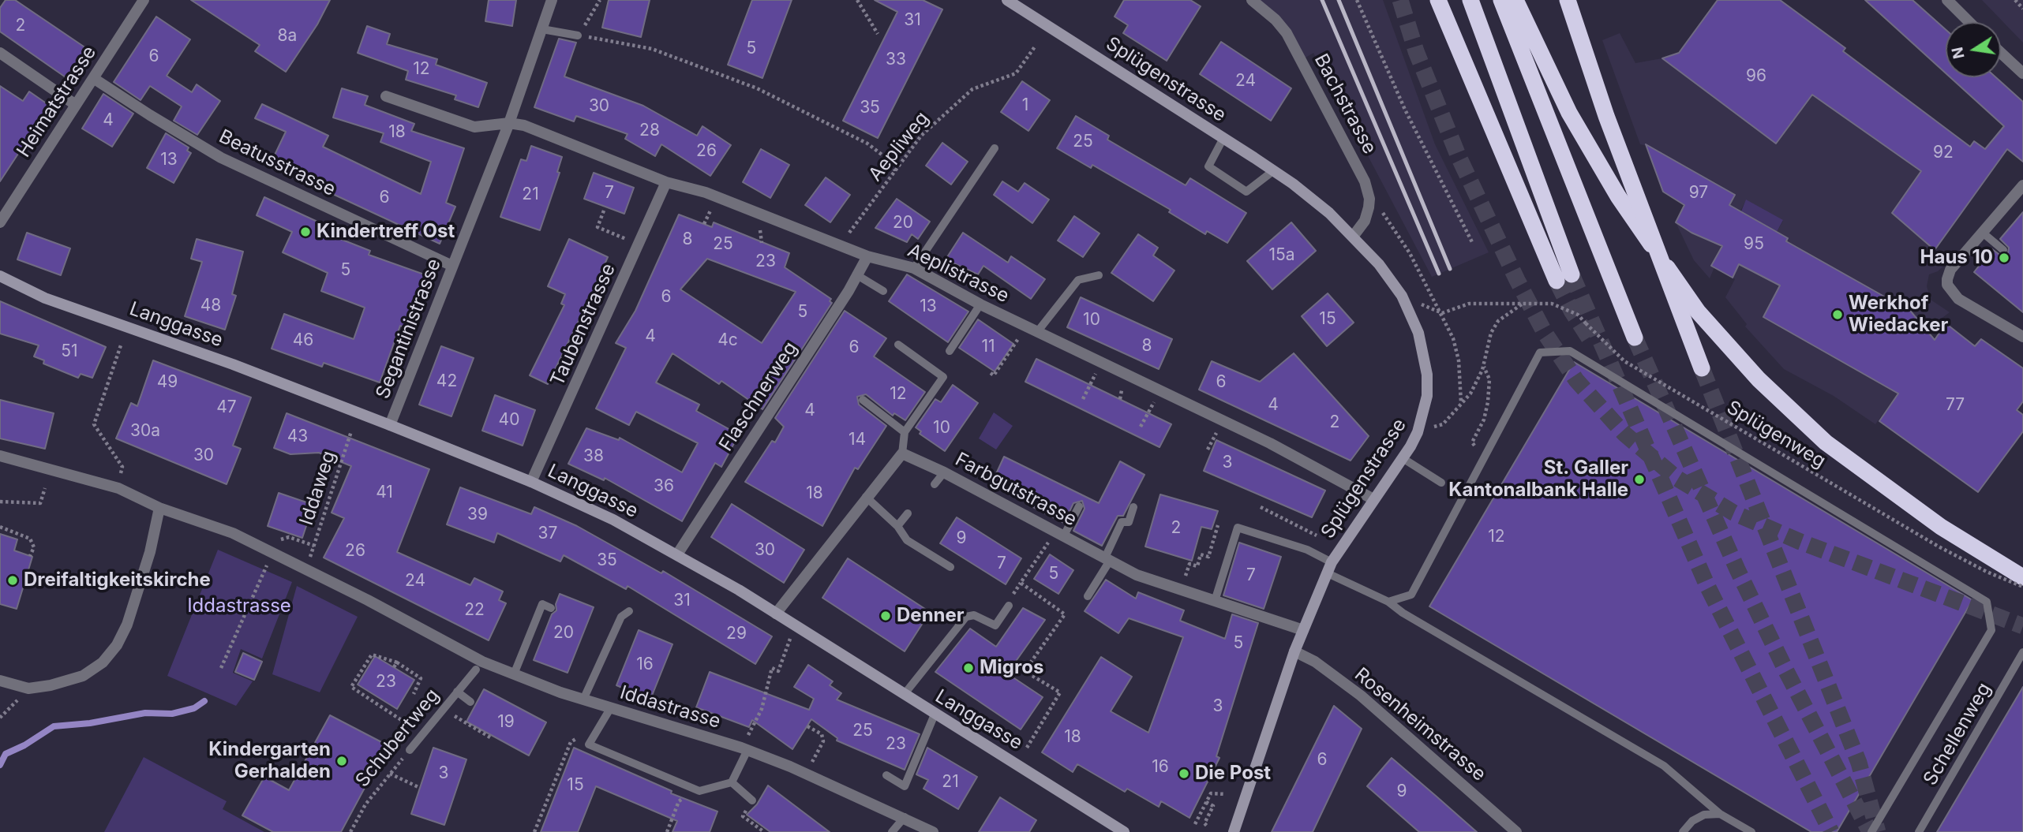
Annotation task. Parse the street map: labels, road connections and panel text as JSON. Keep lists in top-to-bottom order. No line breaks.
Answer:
{"streets":{"main road":["Splügenstrasse","Langgasse"],"street":["Heimatstrasse","Bachstrasse","Beatusstrasse","Aeplistrasse","Taubenstrasse","Segantinistrasse","Flaschnerweg","Farbgutstrasse","Iddastrasse","Rosenheimstrasse"],"lane":["Schellenweg","Schubertweg"],"path":["Aepliweg","Splügenweg","Iddaweg"]},"crossings":[["Splügenstrasse","Bachstrasse"],["Splügenstrasse","Aeplistrasse"],["Splügenstrasse","Farbgutstrasse"],["Splügenstrasse","Rosenheimstrasse"],["Heimatstrasse","Beatusstrasse"],["Beatusstrasse","Segantinistrasse"],["Aeplistrasse","Taubenstrasse"],["Aeplistrasse","Segantinistrasse"],["Aeplistrasse","Flaschnerweg"],["Langgasse","Taubenstrasse"],["Langgasse","Segantinistrasse"],["Langgasse","Flaschnerweg"]],"parks":["Iddastrasse"],"places":["Kindertreff Ost","Haus 10","Werkhof Wiedacker","St. Galler Kantonalbank Halle","Dreifaltigkeitskirche","Denner","Migros","Kindergarten Gerhalden","Die Post"],"house_numbers":["31","2","8a","5","6","33","12","96","24","1","30","35","4","28","18","25","26","92","13","7","97","21","6","20","8","25","95","15a","23","5","6","48","13","5","15","10","4","46","4c","8","11","6","51","42","49","6","12","4","77","47","4","40","2","10","30a","43","14","30","38","3","36","41","18","39","2","37","12","9","30","26","35","7","5","7","24","31","22","20","29","5","16","23","3","19","25","18","23","6","16","3","21","15","9"],"north":"left"}
